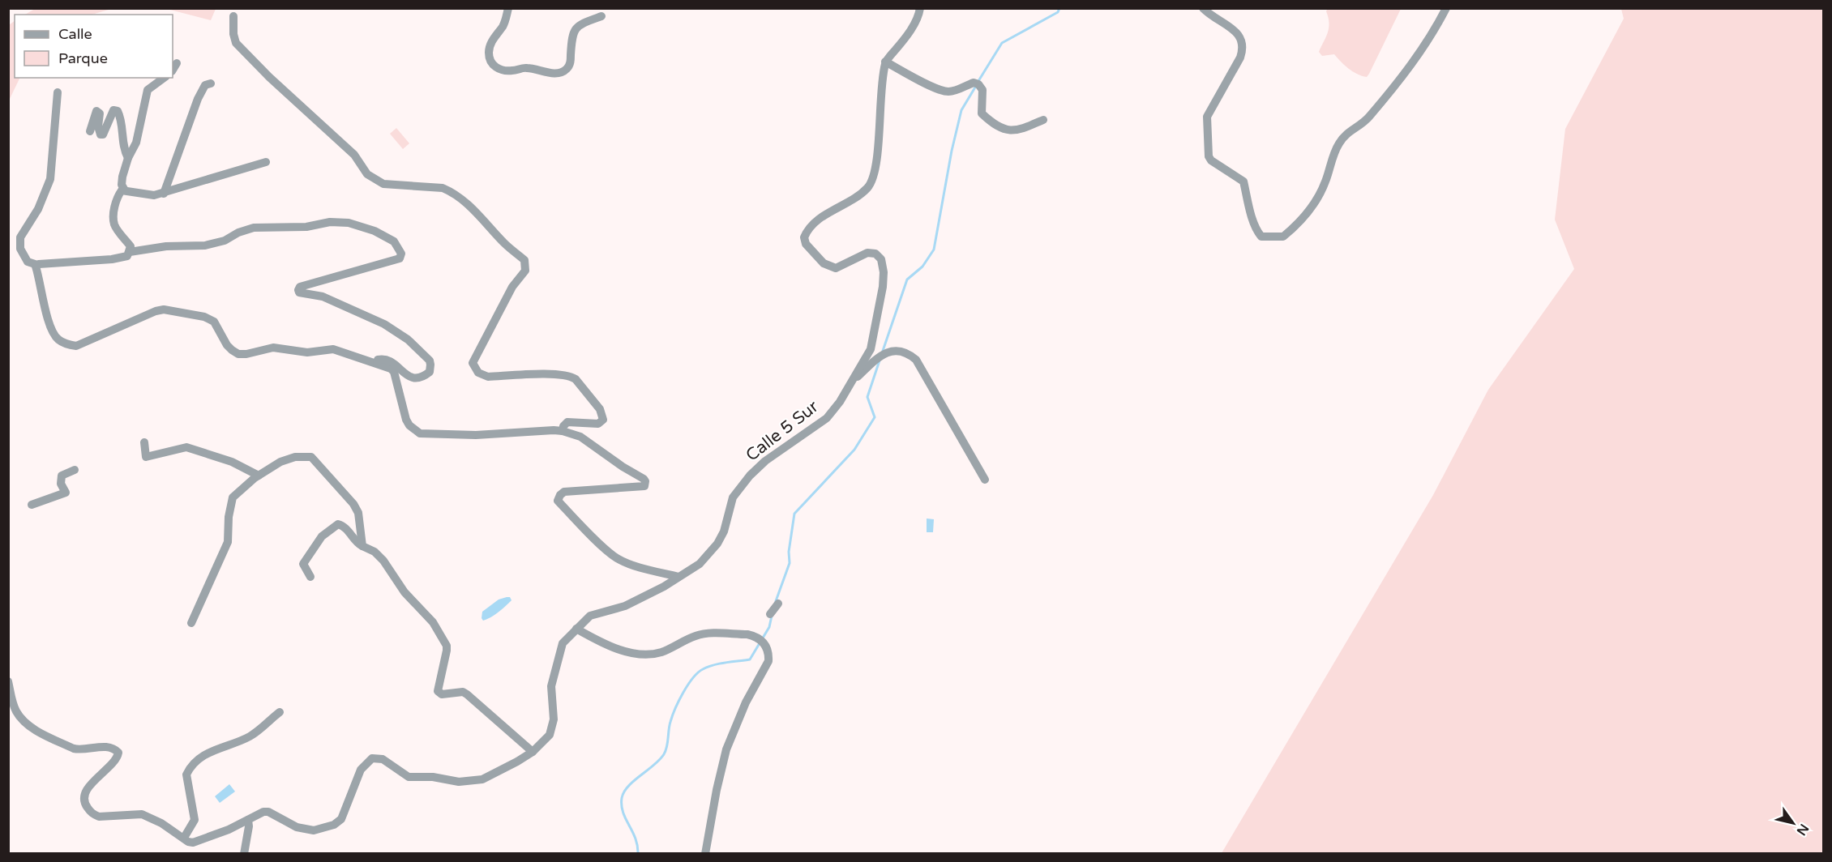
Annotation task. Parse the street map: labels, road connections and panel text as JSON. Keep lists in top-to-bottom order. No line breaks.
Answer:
{"streets":{"street":["Calle 5 Sur"]},"legend":["Calle","Parque"],"north":"bottom right"}
